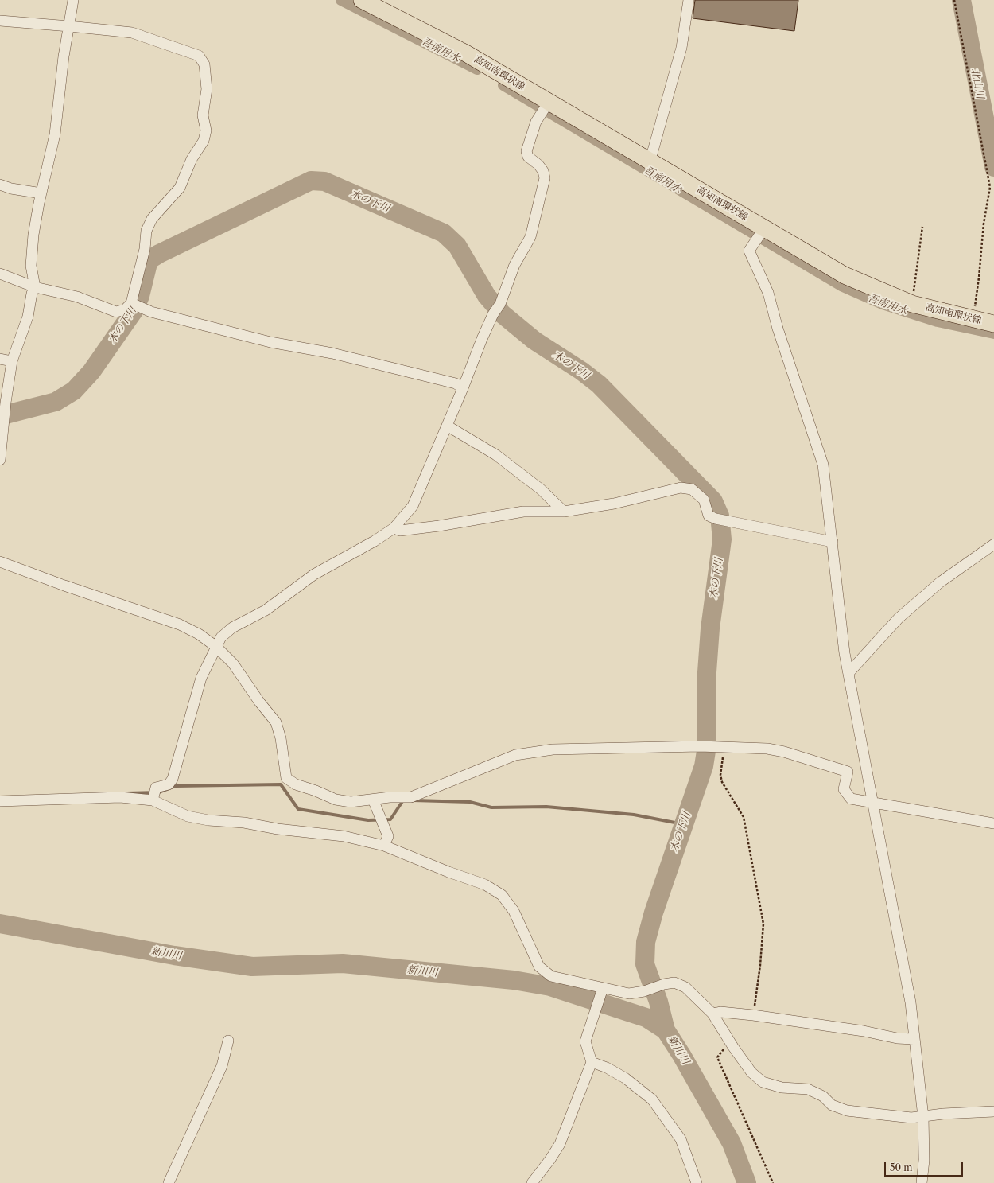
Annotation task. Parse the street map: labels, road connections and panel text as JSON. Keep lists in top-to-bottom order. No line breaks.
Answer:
{"streets":{"main road":["高知南環状線"]},"water":["吾南用水","北山川","木の下川","新川川"],"scale_bar":"50 m"}
